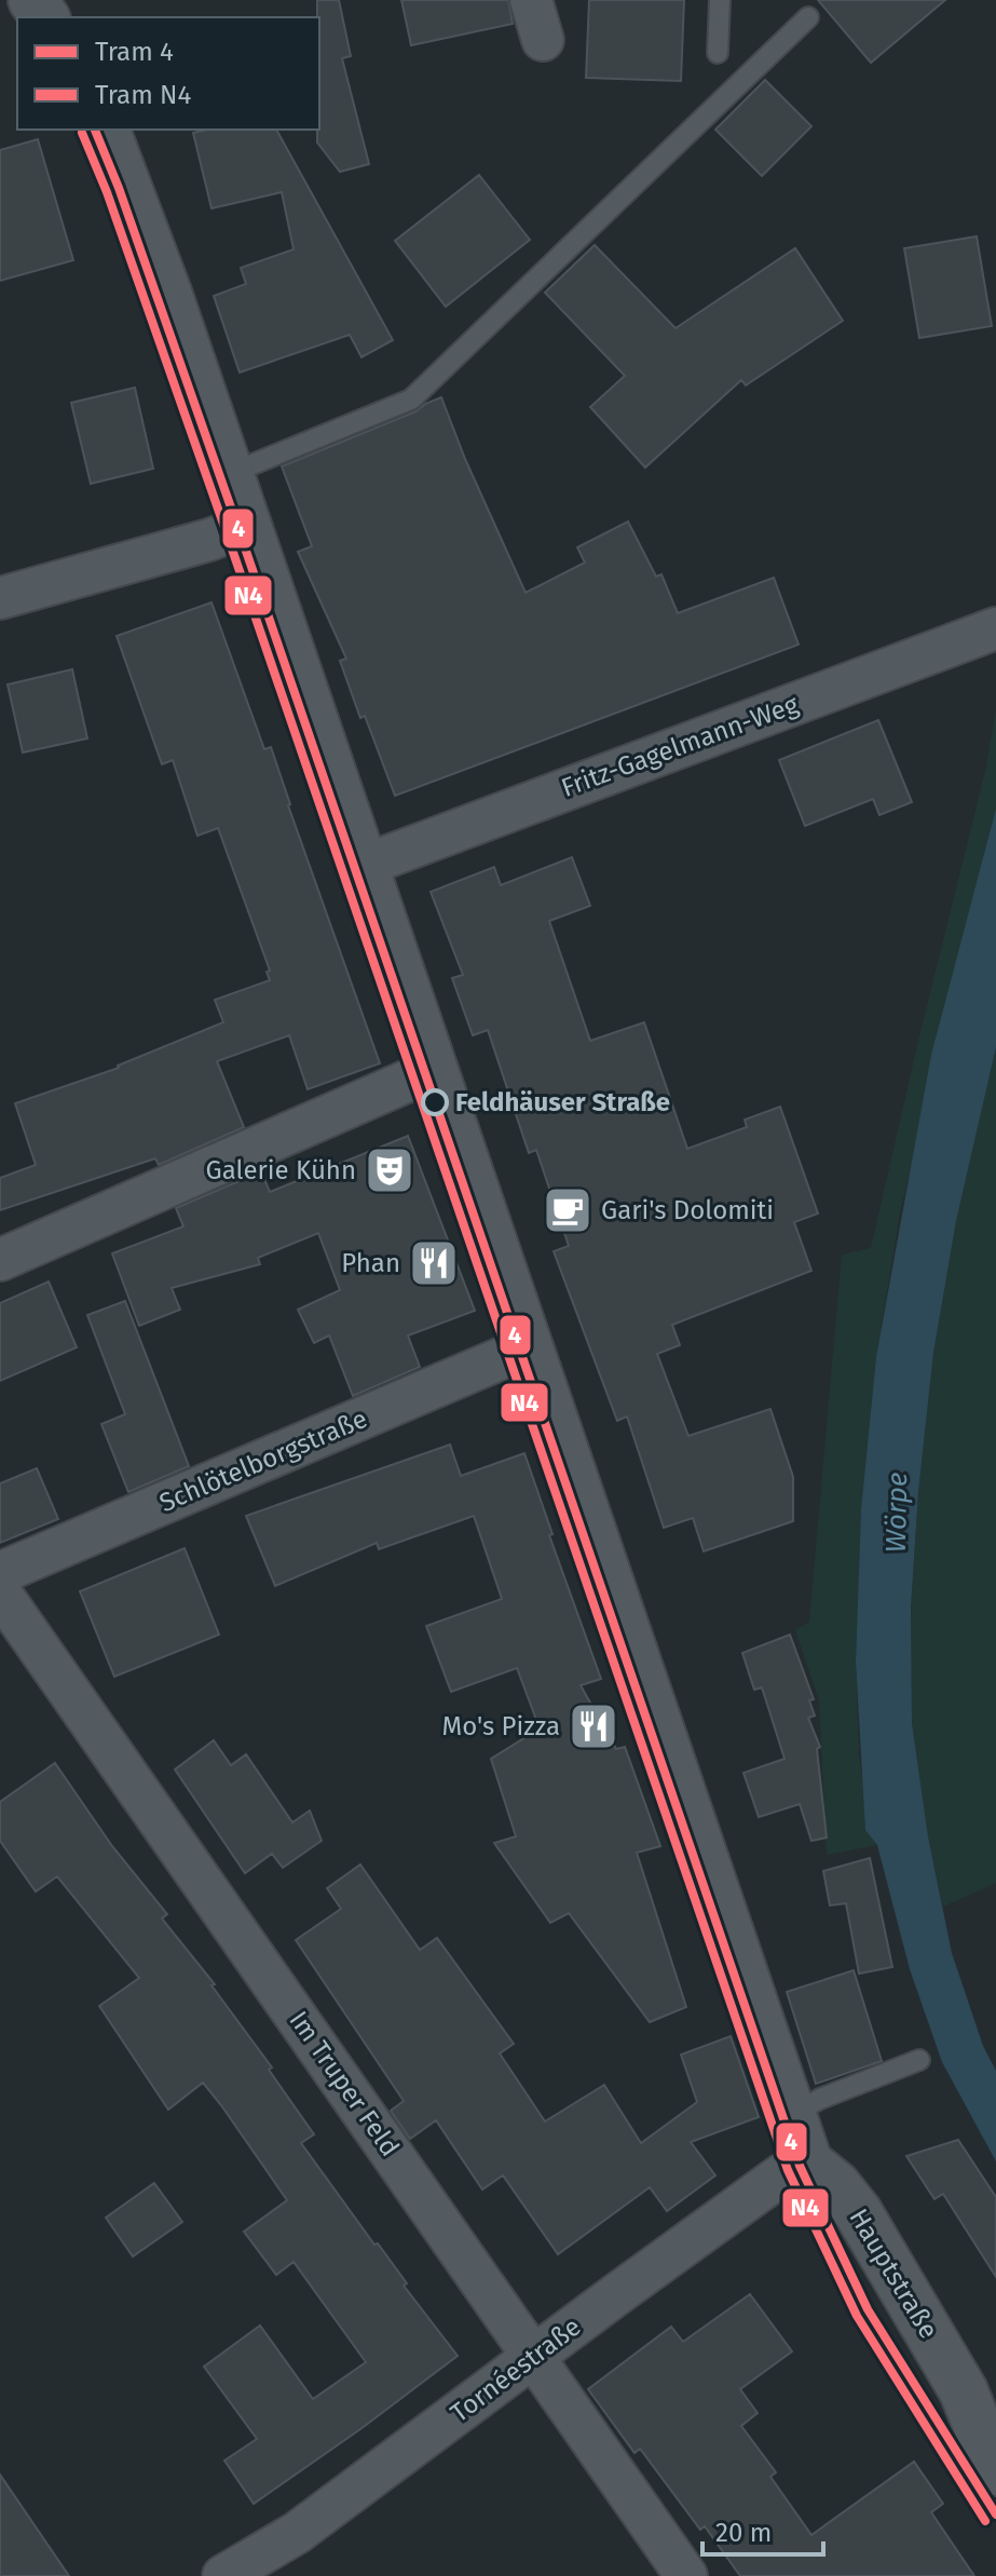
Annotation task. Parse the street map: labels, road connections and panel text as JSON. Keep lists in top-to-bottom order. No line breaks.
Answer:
{"streets":{"street":["Fritz-Gagelmann-Weg","Schlötelborgstraße","Im Truper Feld","Hauptstraße","Tornéestraße"]},"crossings":[["Fritz-Gagelmann-Weg","Hauptstraße"],["Schlötelborgstraße","Hauptstraße"],["Im Truper Feld","Tornéestraße"],["Hauptstraße","Tornéestraße"]],"water":["Wörpe"],"places":{"other":["Feldhäuser Straße"],"theatre":["Galerie Kühn"],"cafe":["Gari's Dolomiti"],"restaurant":["Phan","Mo's Pizza"]},"lines":["tram line 4","tram line N4"],"legend":["Tram 4","Tram N4"],"scale_bar":"20 m"}
